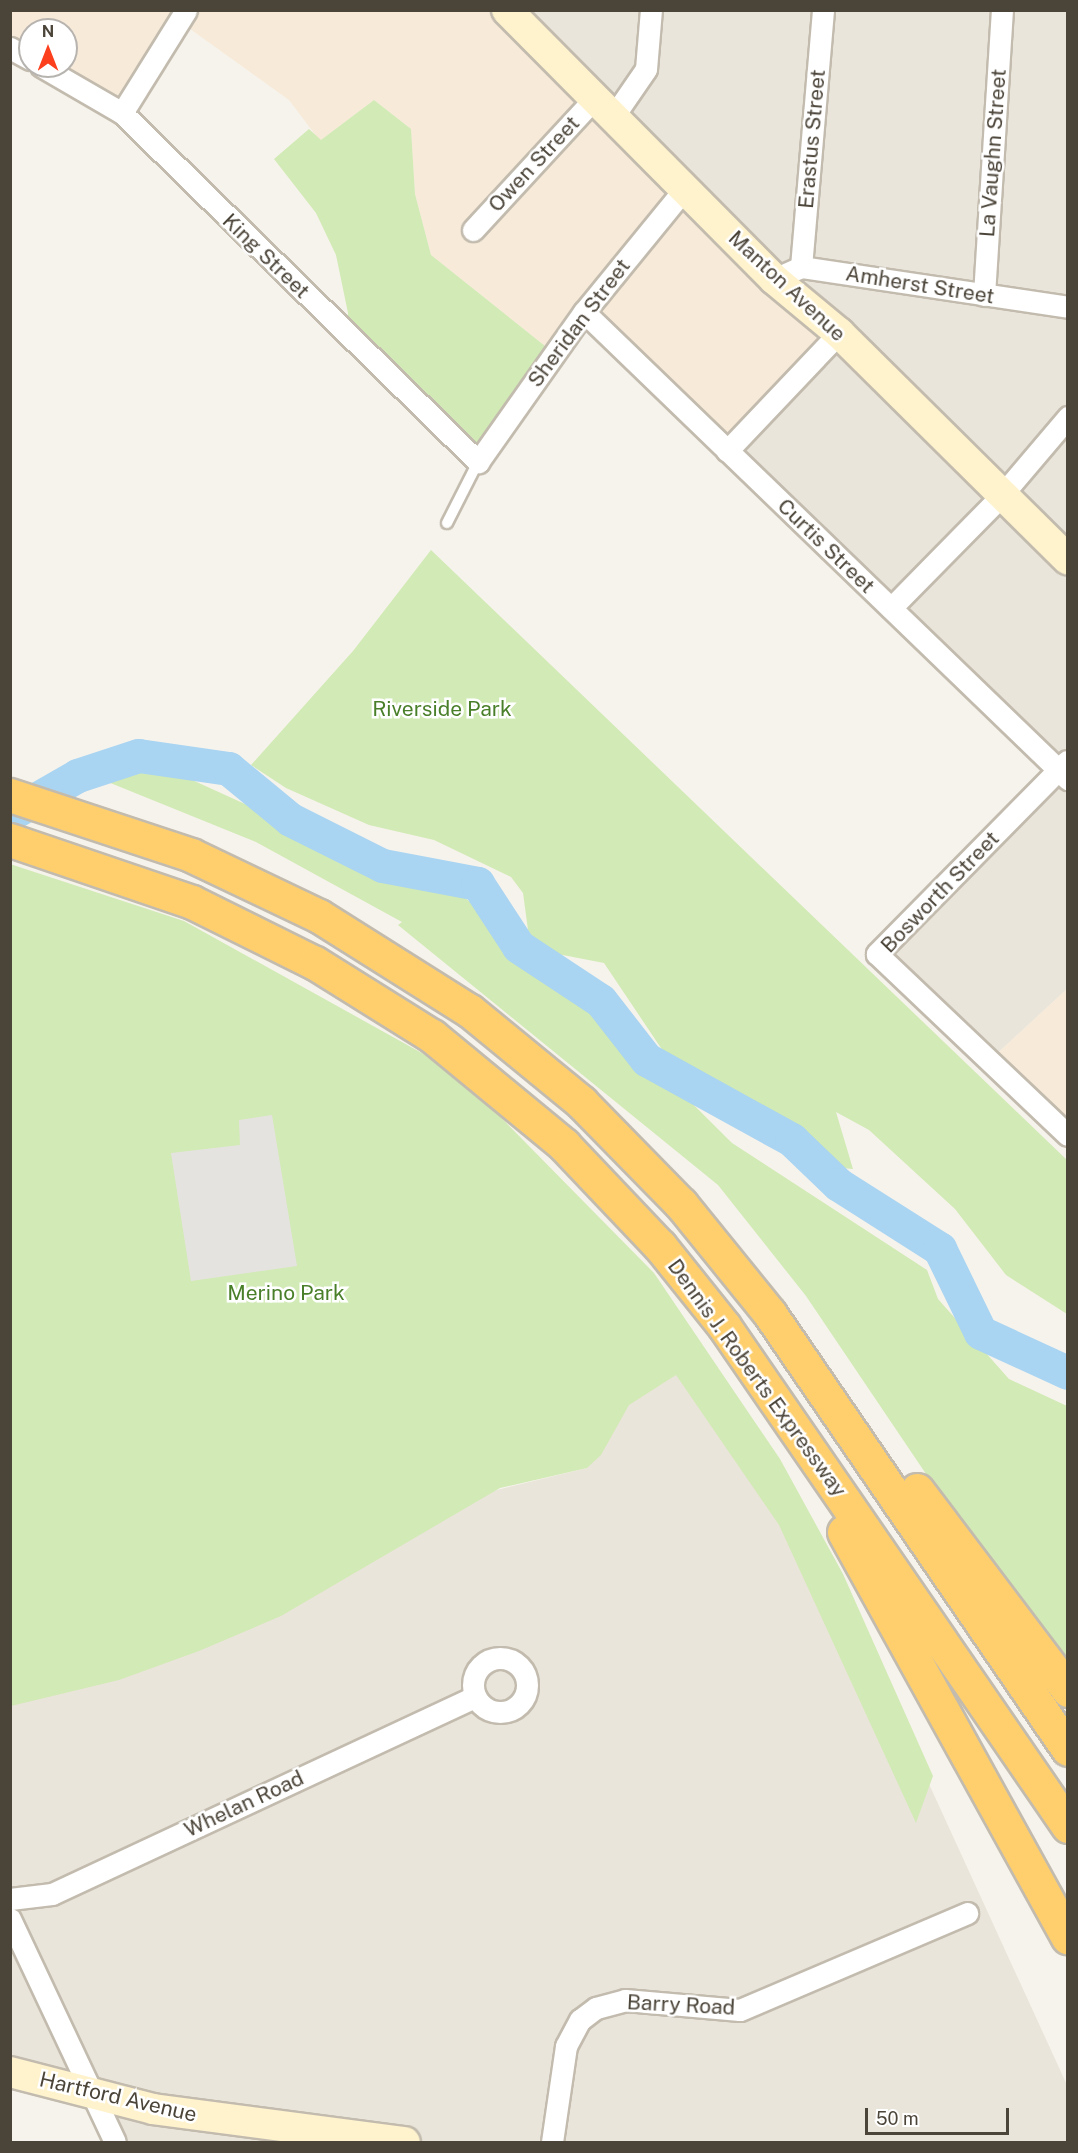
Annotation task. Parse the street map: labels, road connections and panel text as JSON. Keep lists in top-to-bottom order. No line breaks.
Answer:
{"streets":{"highway":["Dennis J. Roberts Expressway"],"main road":["Manton Avenue","Hartford Avenue"],"street":["Erastus Street","La Vaughn Street","Owen Street","King Street","Amherst Street","Sheridan Street","Curtis Street","Bosworth Street","Whelan Road","Barry Road"]},"crossings":[["Erastus Street","Amherst Street"],["La Vaughn Street","Amherst Street"],["Owen Street","Manton Avenue"],["King Street","Sheridan Street"],["Manton Avenue","Sheridan Street"],["Sheridan Street","Curtis Street"],["Curtis Street","Bosworth Street"]],"parks":["Riverside Park","Merino Park"],"scale_bar":"50 m","north":"top"}
